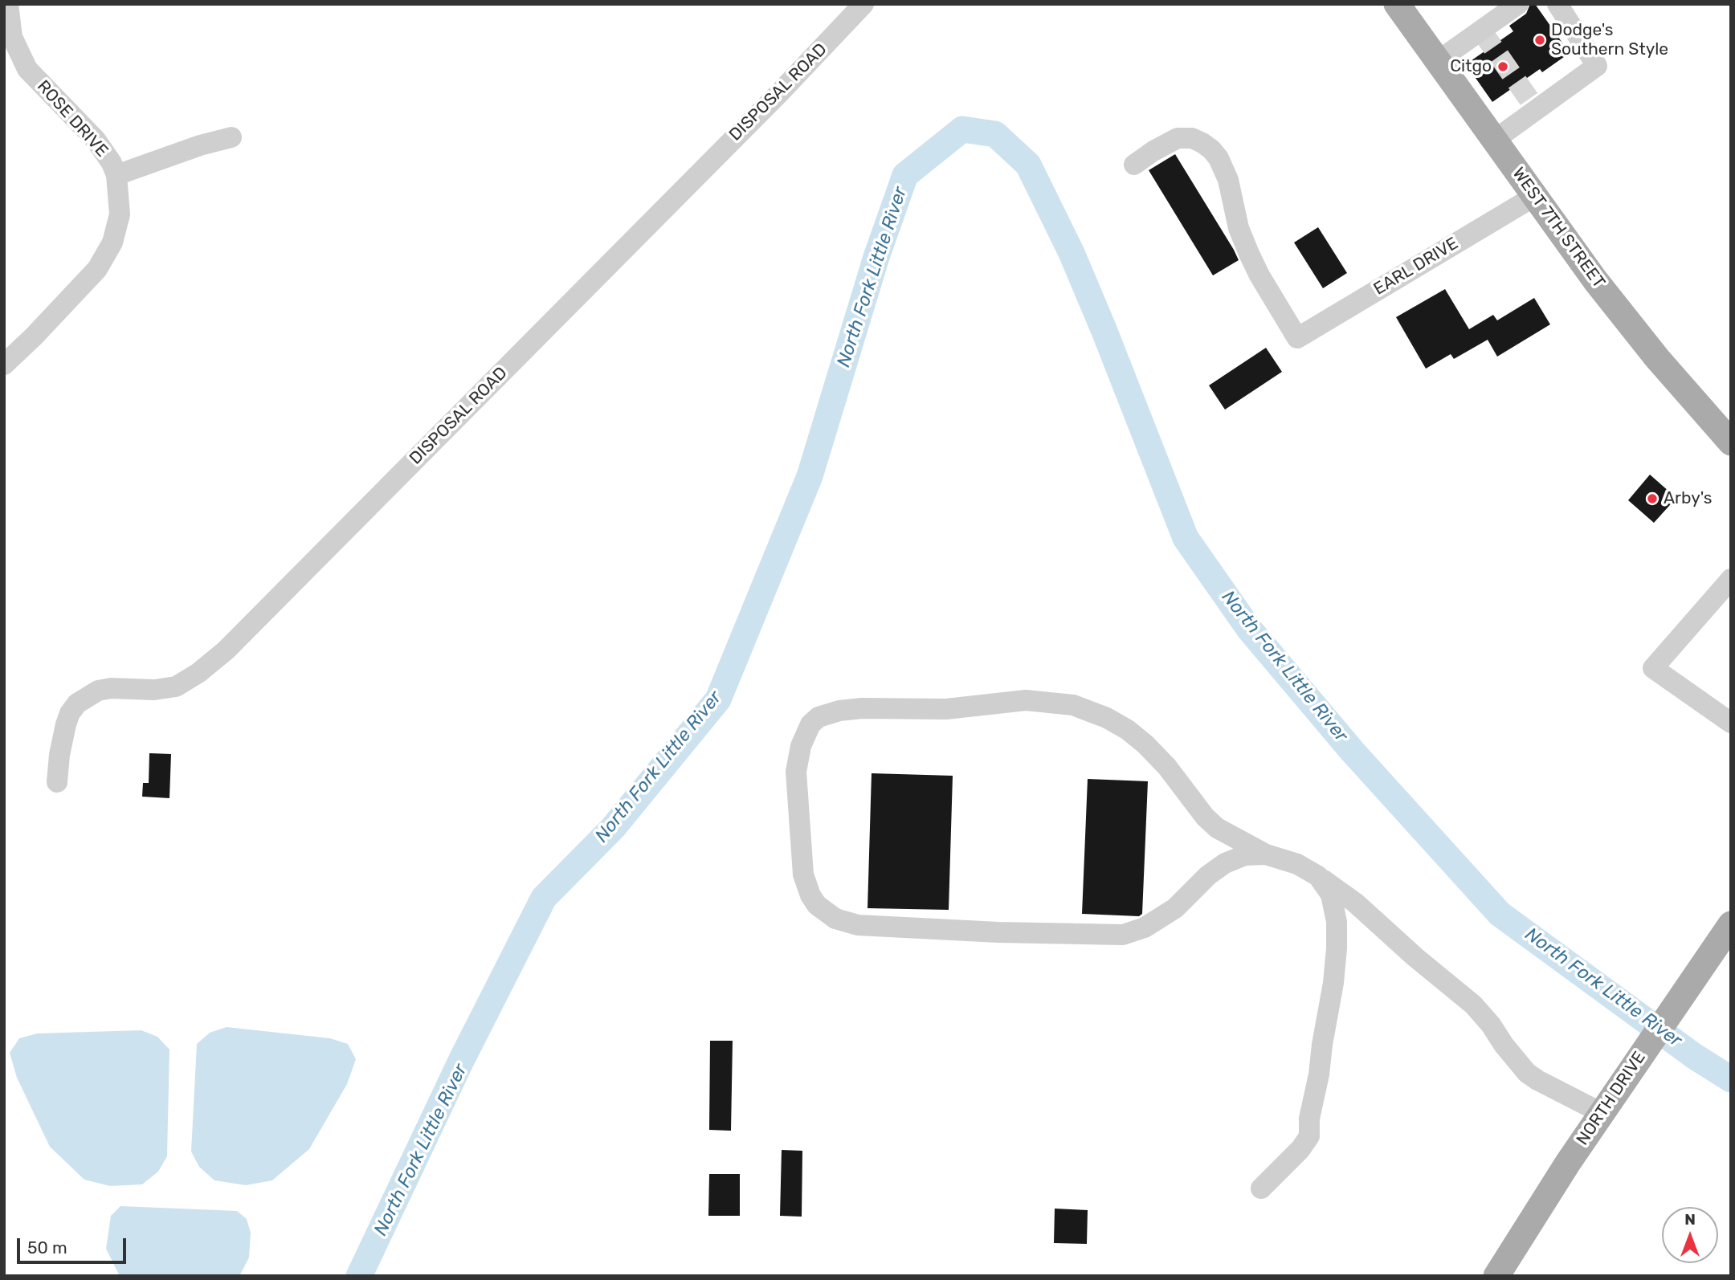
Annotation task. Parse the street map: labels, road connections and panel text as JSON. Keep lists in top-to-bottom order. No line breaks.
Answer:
{"streets":{"main road":["WEST 7TH STREET","NORTH DRIVE"],"street":["DISPOSAL ROAD","ROSE DRIVE","EARL DRIVE"]},"crossings":[["WEST 7TH STREET","EARL DRIVE"]],"water":["North Fork Little River"],"places":["Dodge's Southern Style","Citgo","Arby's"],"scale_bar":"50 m","north":"top"}
